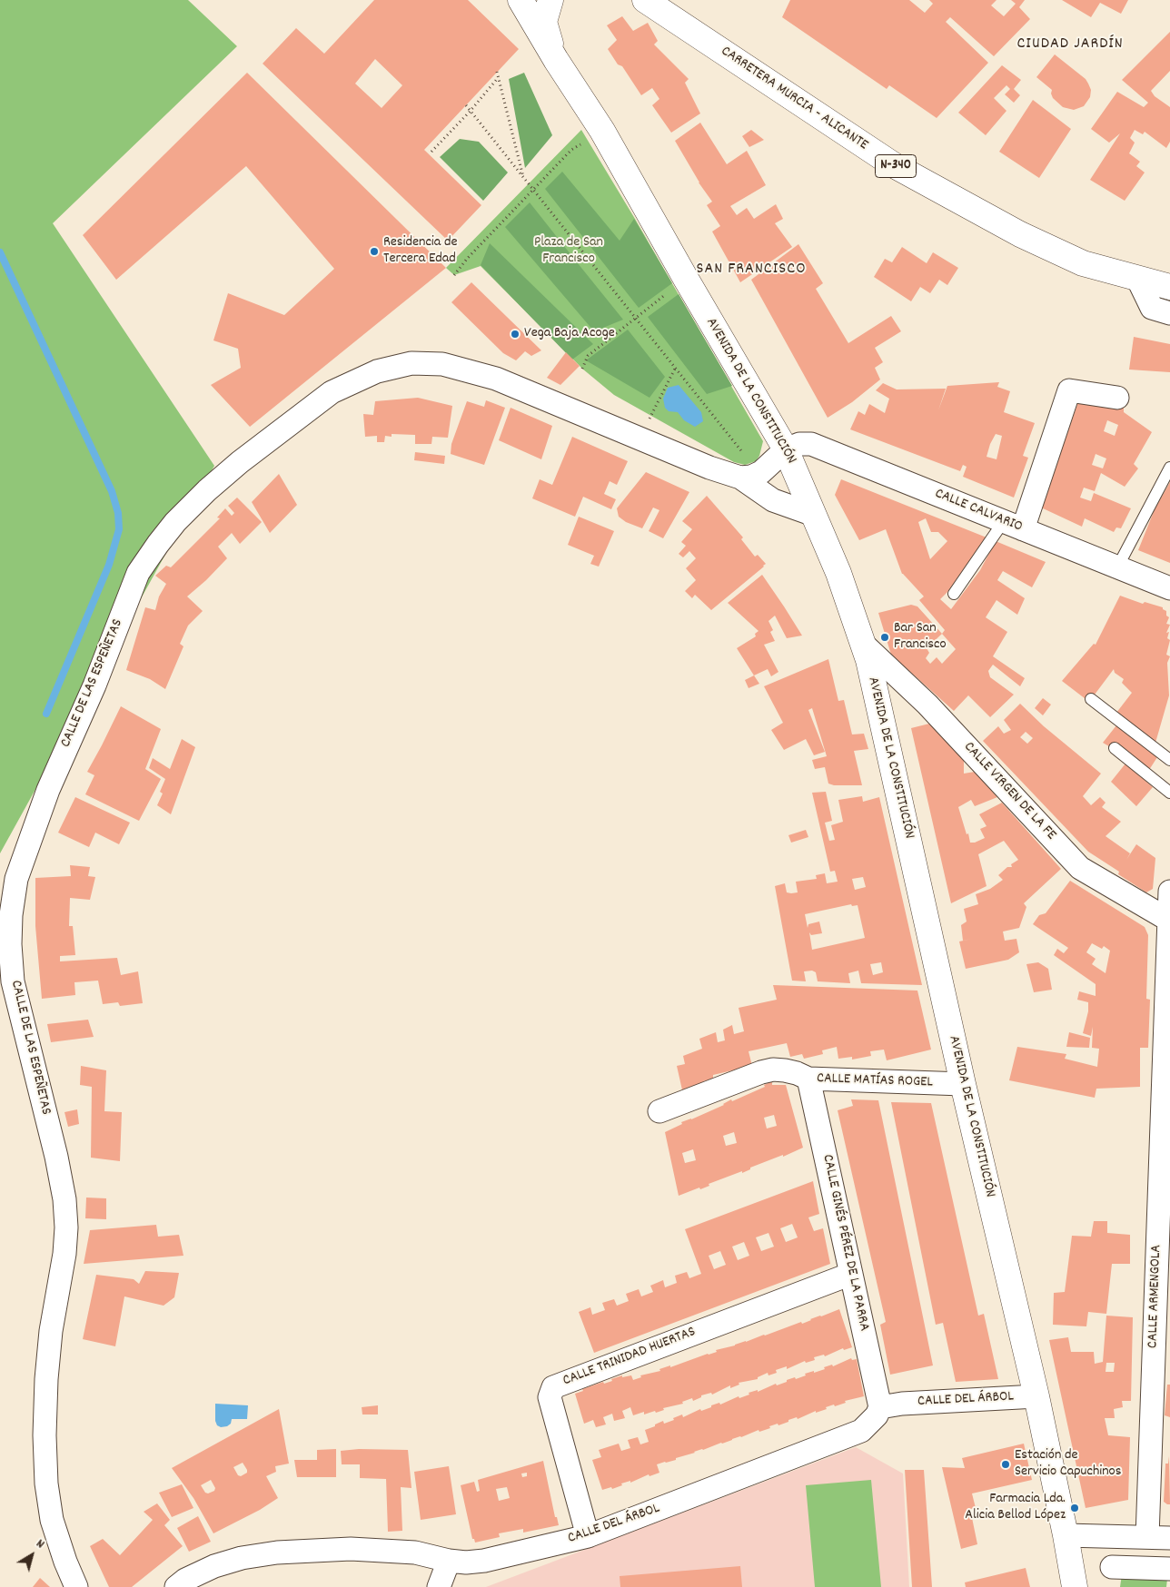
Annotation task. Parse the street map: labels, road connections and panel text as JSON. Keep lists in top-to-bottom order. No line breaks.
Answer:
{"streets":{"main road":["CARRETERA MURCIA - ALICANTE","N-340","AVENIDA DE LA CONSTITUCIÓN"],"street":["CALLE CALVARIO","CALLE DE LAS ESPEÑETAS","CALLE VIRGEN DE LA FE","CALLE MATÍAS ROGEL","CALLE GINÉS PÉREZ DE LA PARRA","CALLE ARMENGOLA","CALLE TRINIDAD HUERTAS","CALLE DEL ÁRBOL"]},"crossings":[["AVENIDA DE LA CONSTITUCIÓN","CALLE CALVARIO"],["AVENIDA DE LA CONSTITUCIÓN","CALLE VIRGEN DE LA FE"],["AVENIDA DE LA CONSTITUCIÓN","CALLE MATÍAS ROGEL"],["AVENIDA DE LA CONSTITUCIÓN","CALLE DEL ÁRBOL"],["CALLE VIRGEN DE LA FE","CALLE ARMENGOLA"],["CALLE MATÍAS ROGEL","CALLE GINÉS PÉREZ DE LA PARRA"],["CALLE GINÉS PÉREZ DE LA PARRA","CALLE TRINIDAD HUERTAS"],["CALLE GINÉS PÉREZ DE LA PARRA","CALLE DEL ÁRBOL"],["CALLE TRINIDAD HUERTAS","CALLE DEL ÁRBOL"]],"districts":["CIUDAD JARDÍN","SAN FRANCISCO"],"parks":["Plaza de San Francisco"],"places":["Residencia de Tercera Edad","Vega Baja Acoge","Bar San Francisco","Estación de Servicio Capuchinos","Farmacia Lda. Alicia Bellod López"],"north":"top right"}
